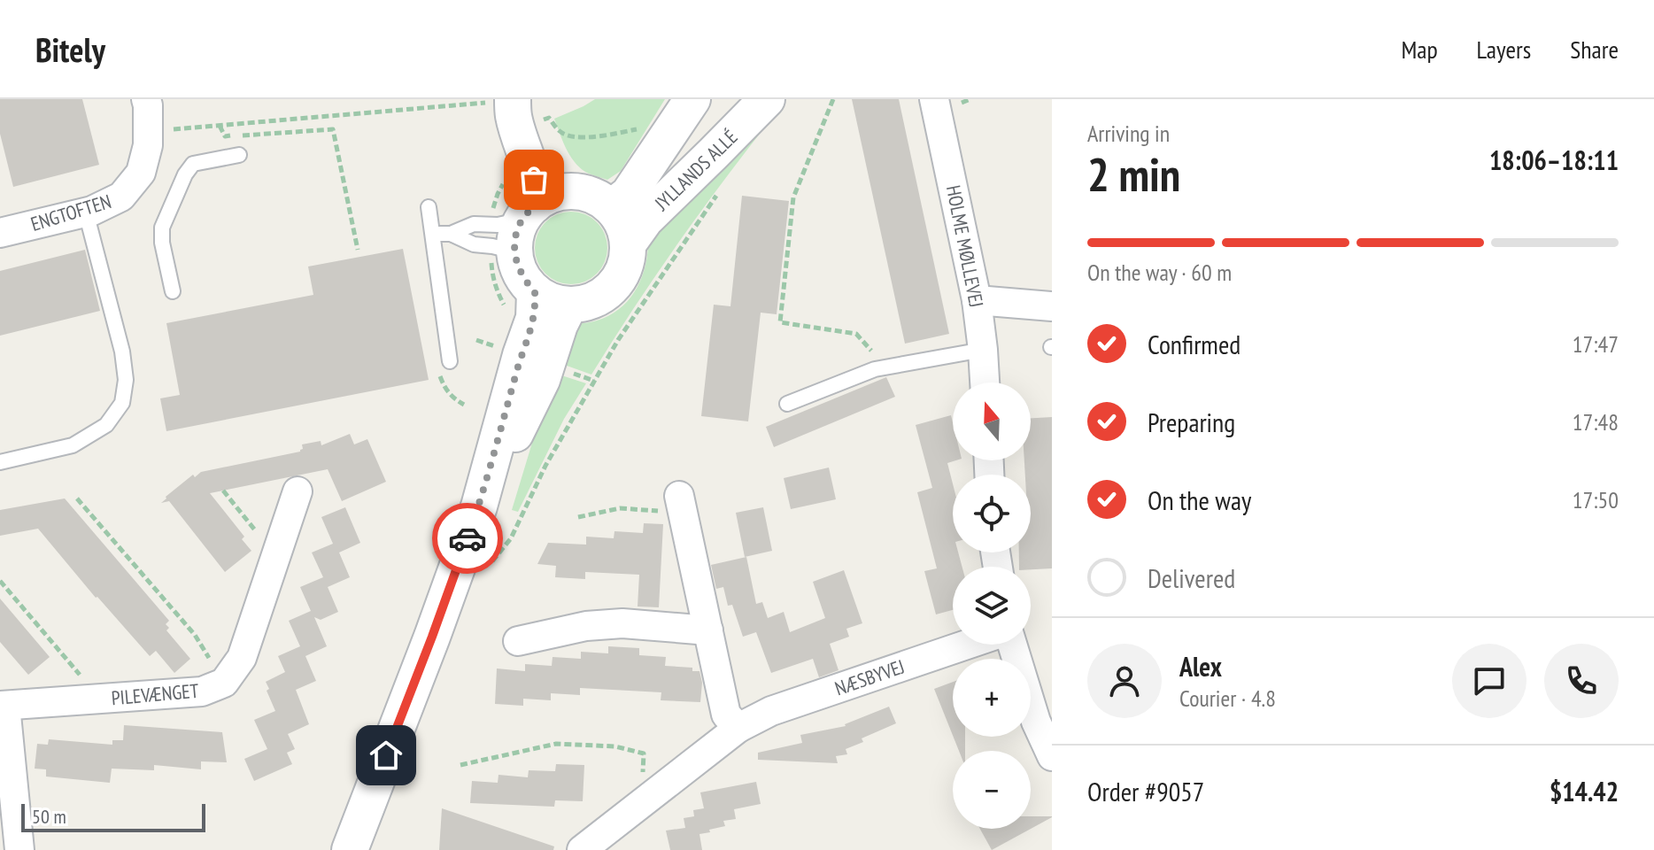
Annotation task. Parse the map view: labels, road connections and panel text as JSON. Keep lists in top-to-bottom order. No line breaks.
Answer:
{"streets":{"street":["JYLLANDS ALLÉ","ENGTOFTEN","HOLME MØLLEVEJ","NÆSBYVEJ","PILEVÆNGET"]},"scale_bar":"50 m","north":"top","page":{"header":"Bitely","nav":["Map","Layers","Share"],"heading":["2 min","Arriving in","18:06–18:11"],"panel":["Alex","Courier · 4.8","Order #9057","$14.42"],"bar":"On the way · 60 m","list":[["Confirmed","17:47"],["Preparing","17:48"],["On the way","17:50"],"Delivered"],"map_buttons":["+","−"],"scale":"50 m"}}
